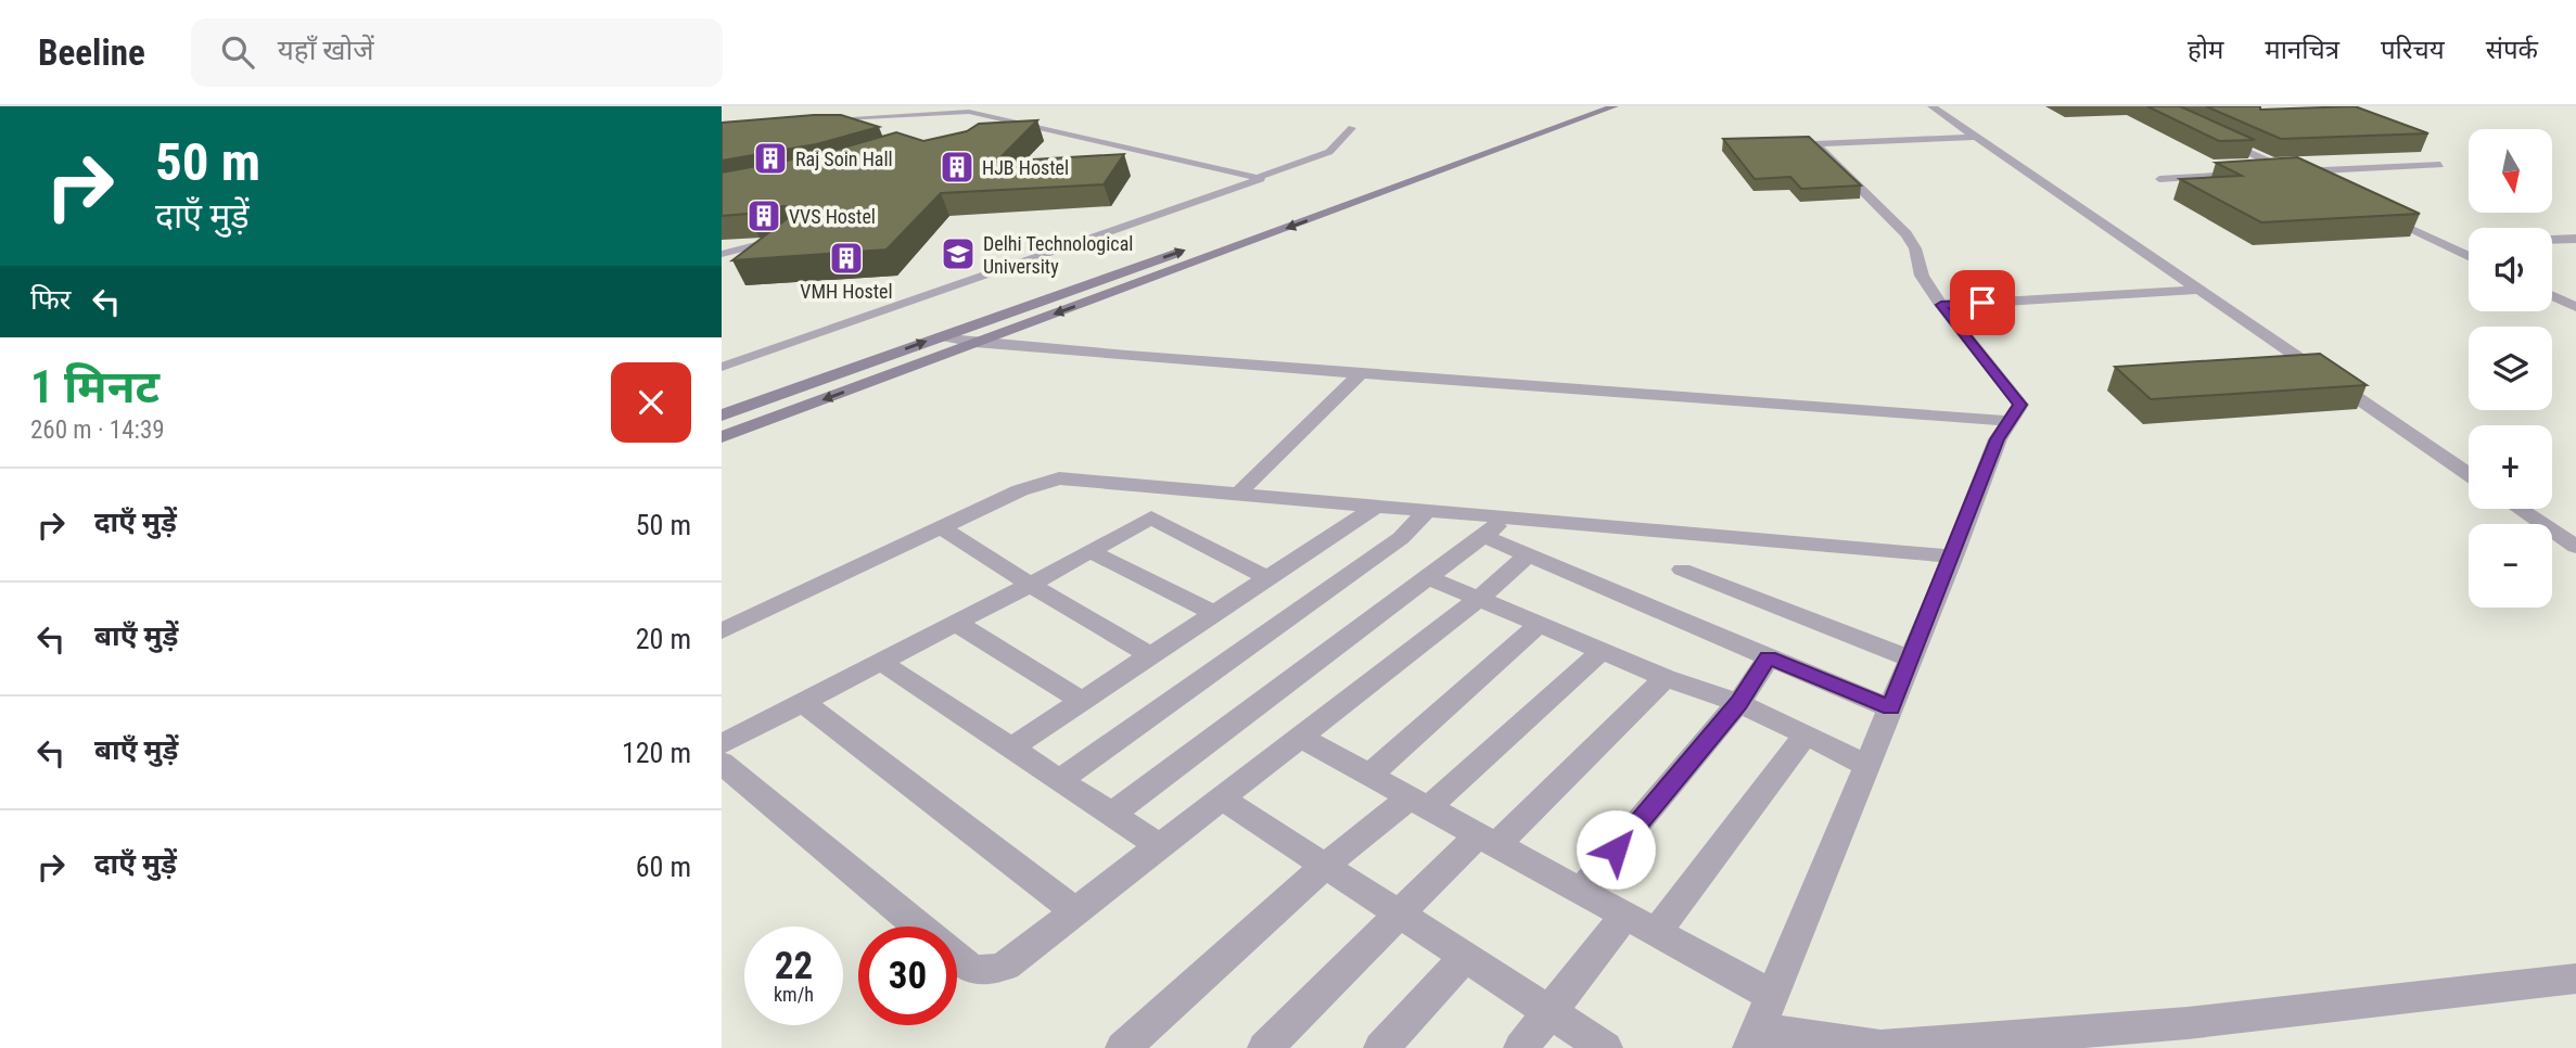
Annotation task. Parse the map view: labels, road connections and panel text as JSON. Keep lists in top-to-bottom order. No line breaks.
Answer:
{"places":{"building":["Raj Soin Hall","HJB Hostel","VVS Hostel","VMH Hostel"],"school or university":["Delhi Technological University"]},"north":"bottom","page":{"header":"Beeline","search":"यहाँ खोजें","nav":["होम","मानचित्र","परिचय","संपर्क"],"turn":["50 m","दाएँ मुड़ें"],"map_buttons":["+","−"],"then":"फिर","heading":["1 मिनट","260 m · 14:39"],"list":[{"name":"दाएँ मुड़ें","value":"50 m"},{"name":"बाएँ मुड़ें","value":"20 m"},{"name":"बाएँ मुड़ें","value":"120 m"},{"name":"दाएँ मुड़ें","value":"60 m"}],"speed":"22 km/h","limit":"30"}}
